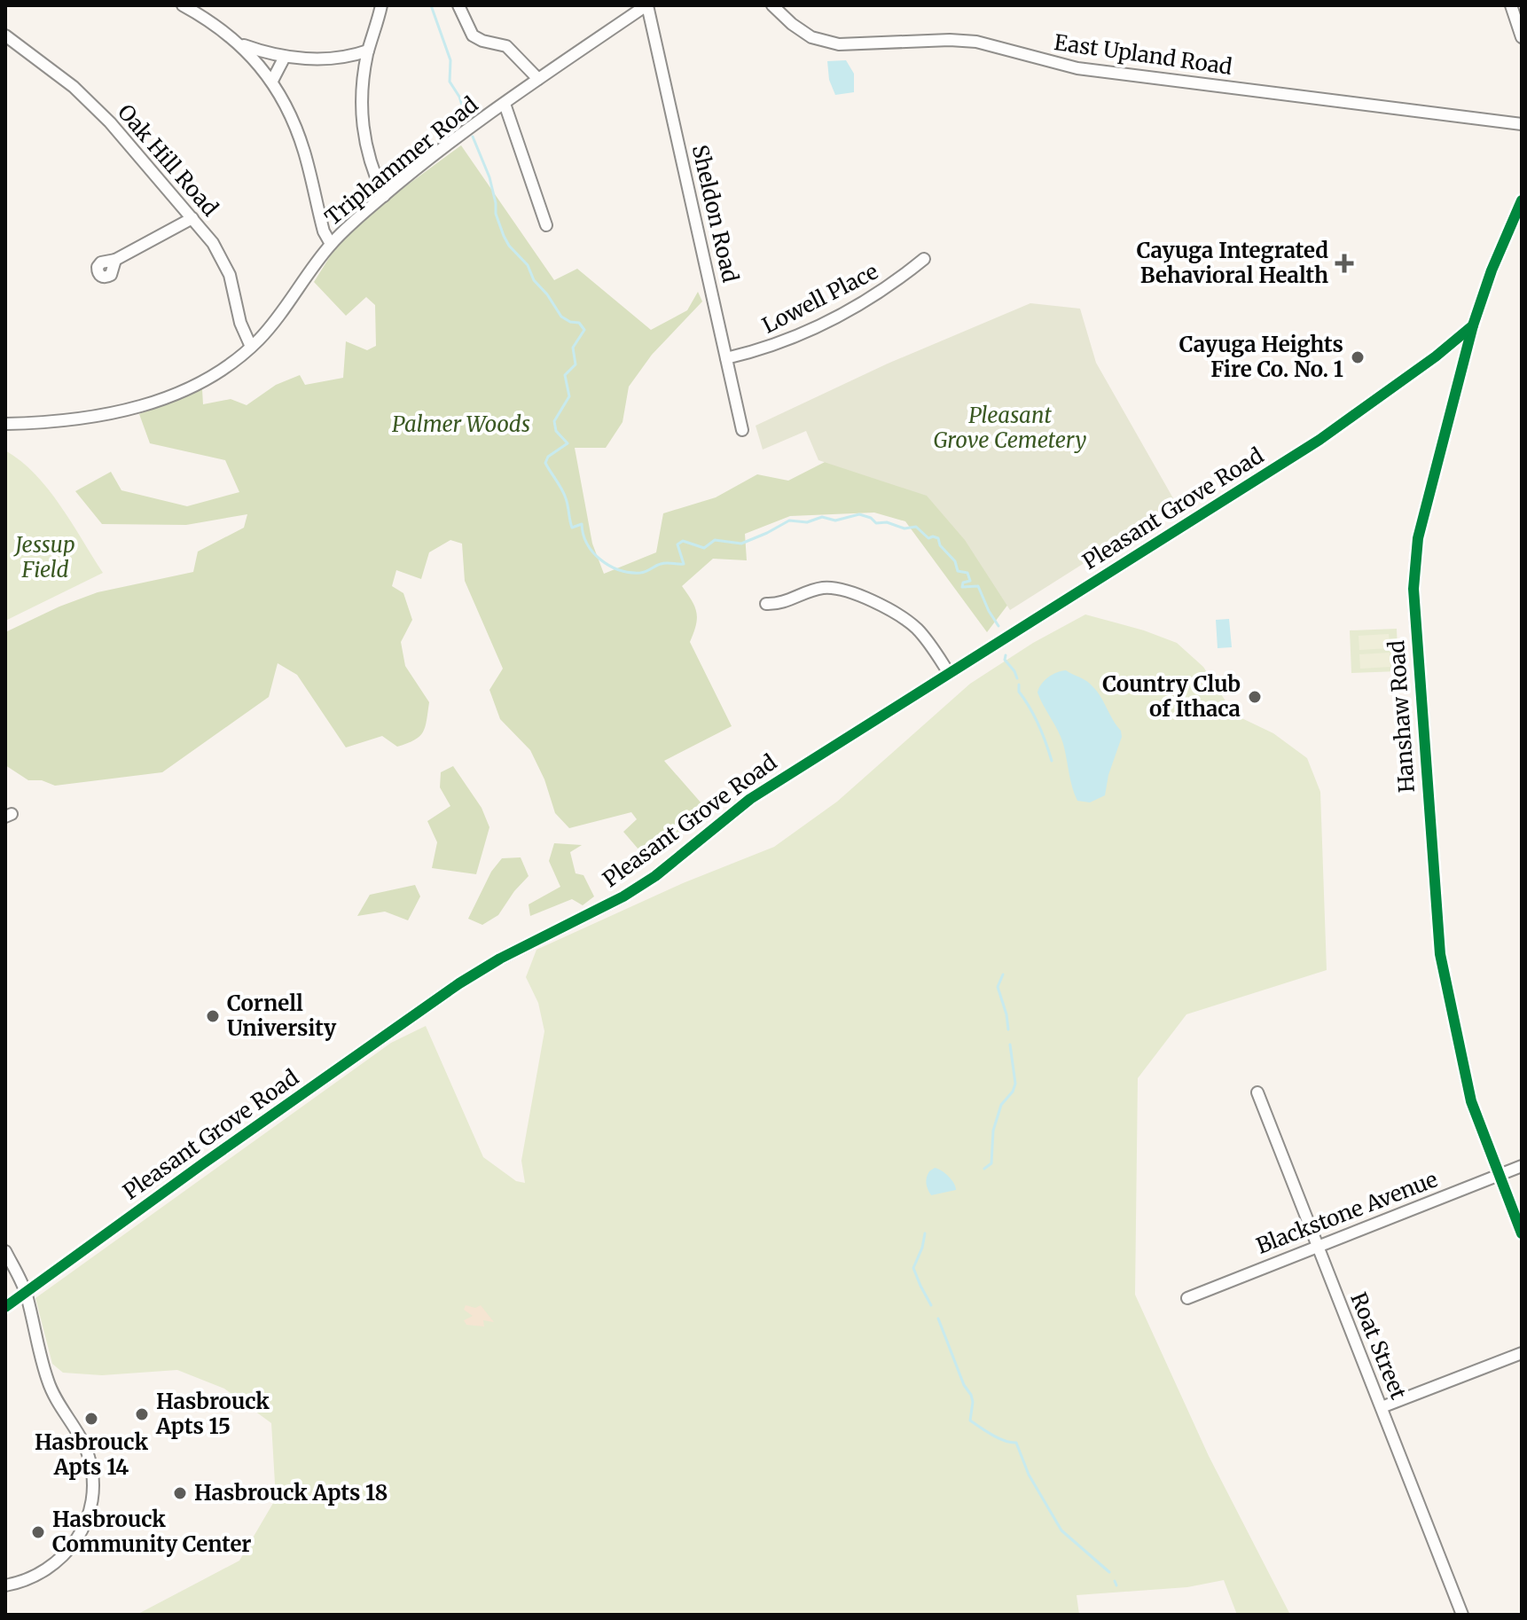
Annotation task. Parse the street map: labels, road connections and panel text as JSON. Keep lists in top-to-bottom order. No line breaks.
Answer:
{"streets":{"street":["East Upland Road","Oak Hill Road","Triphammer Road","Sheldon Road","Lowell Place","Pleasant Grove Road","Hanshaw Road","Blackstone Avenue","Roat Street"]},"crossings":[["Oak Hill Road","Triphammer Road"],["Triphammer Road","Sheldon Road"],["Sheldon Road","Lowell Place"],["Pleasant Grove Road","Hanshaw Road"],["Hanshaw Road","Blackstone Avenue"],["Blackstone Avenue","Roat Street"]],"parks":["Pleasant Grove Cemetery","Palmer Woods","Jessup Field"],"places":{"health":["Cayuga Integrated Behavioral Health"],"other":["Cayuga Heights Fire Co. No. 1","Country Club of Ithaca","Cornell University","Hasbrouck Apts 15","Hasbrouck Apts 14","Hasbrouck Apts 18","Hasbrouck Community Center"]}}
